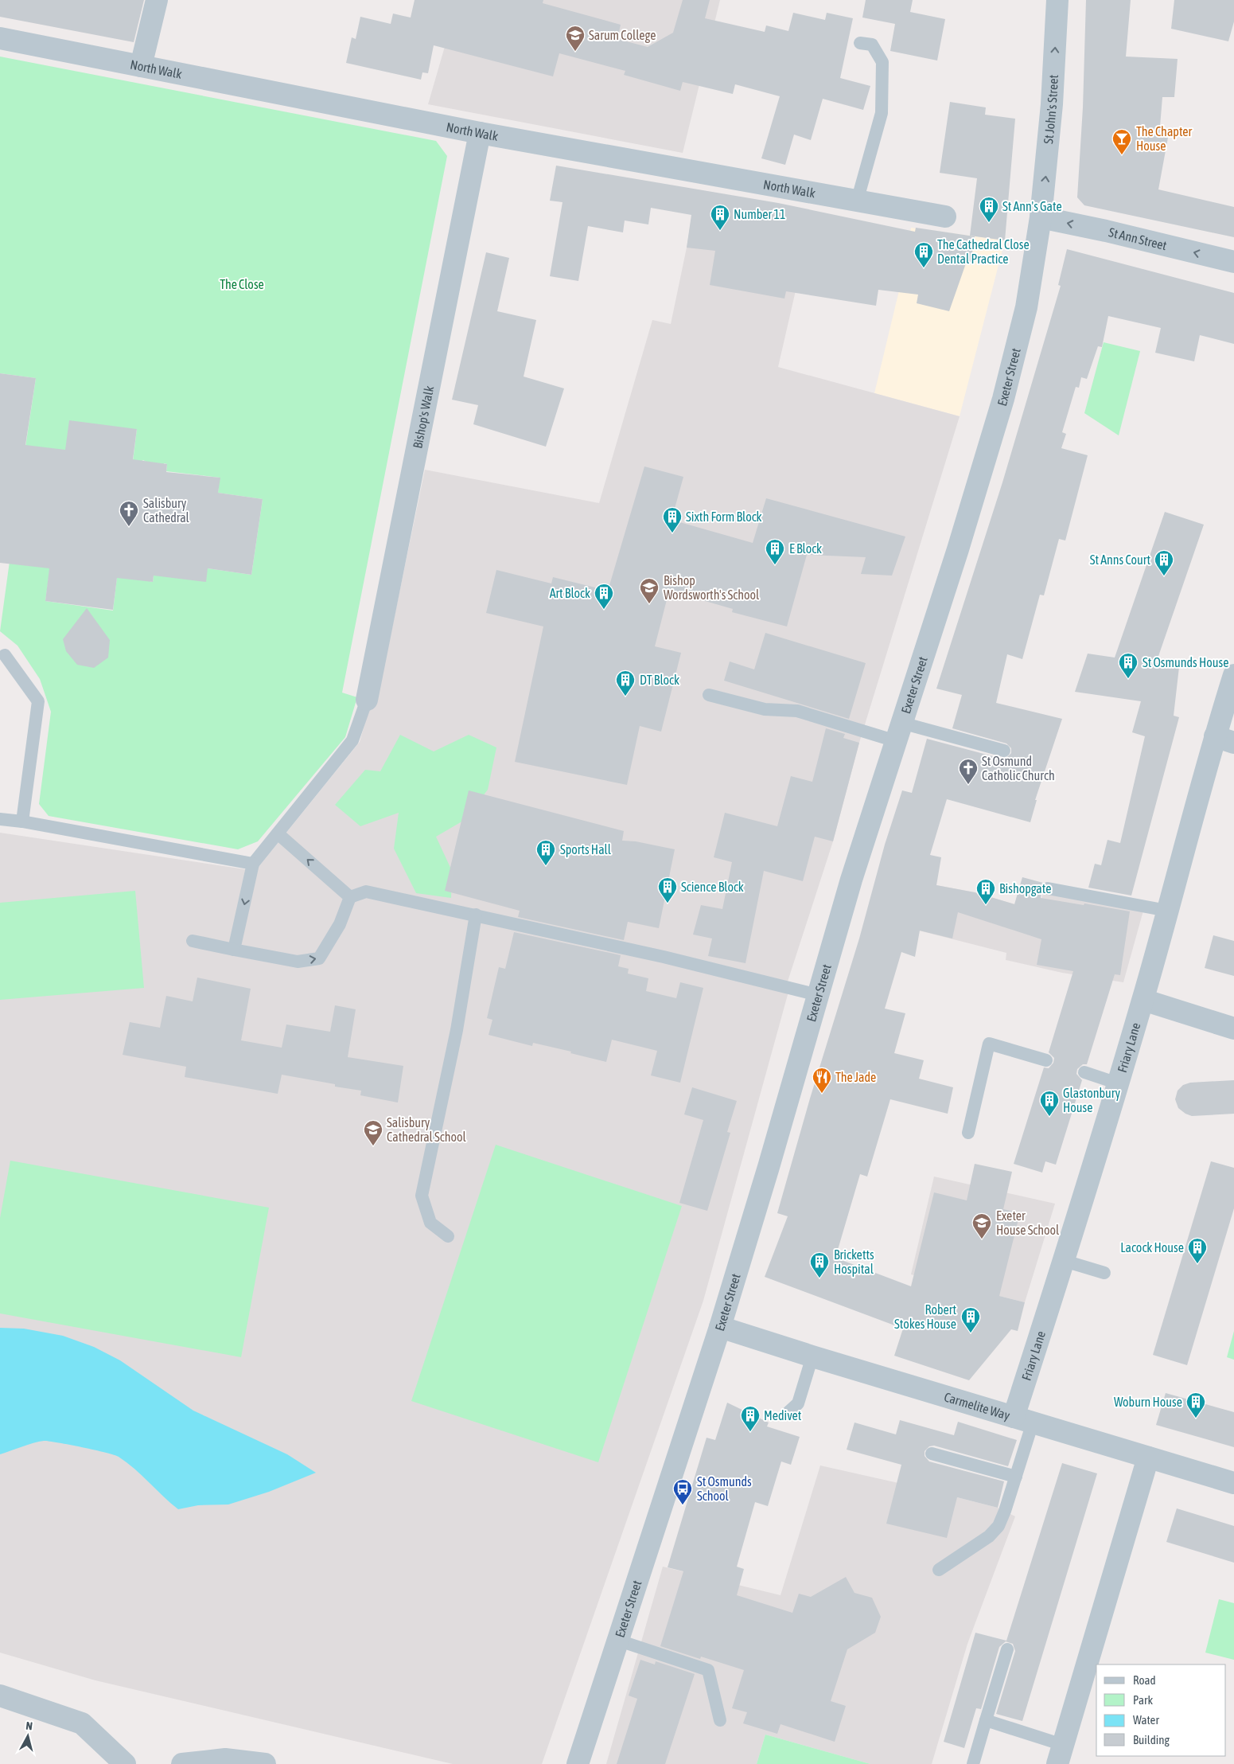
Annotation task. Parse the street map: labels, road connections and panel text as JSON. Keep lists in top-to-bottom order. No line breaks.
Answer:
{"streets":{"street":["North Walk","St John's Street","St Ann Street","Exeter Street","Bishop's Walk","Friary Lane","Carmelite Way"]},"crossings":[["North Walk","Bishop's Walk"],["St John's Street","St Ann Street"],["St John's Street","Exeter Street"],["St Ann Street","Exeter Street"],["Exeter Street","Carmelite Way"],["Friary Lane","Carmelite Way"]],"one_way":["St John's Street","St Ann Street"],"parks":["The Close"],"places":{"school or university":["Sarum College","Bishop Wordsworth's School","Salisbury Cathedral School","Exeter House School"],"bar":["The Chapter House"],"building":["St Ann's Gate","Number 11","The Cathedral Close Dental Practice","Sixth Form Block","E Block","St Anns Court","Art Block","St Osmunds House","DT Block","Sports Hall","Science Block","Bishopgate","Glastonbury House","Lacock House","Bricketts Hospital","Robert Stokes House","Woburn House","Medivet"],"church":["Salisbury Cathedral","St Osmund Catholic Church"],"restaurant":["The Jade"],"bus stop":["St Osmunds School"]},"legend":["Road","Park","Water","Building"],"north":"top"}
